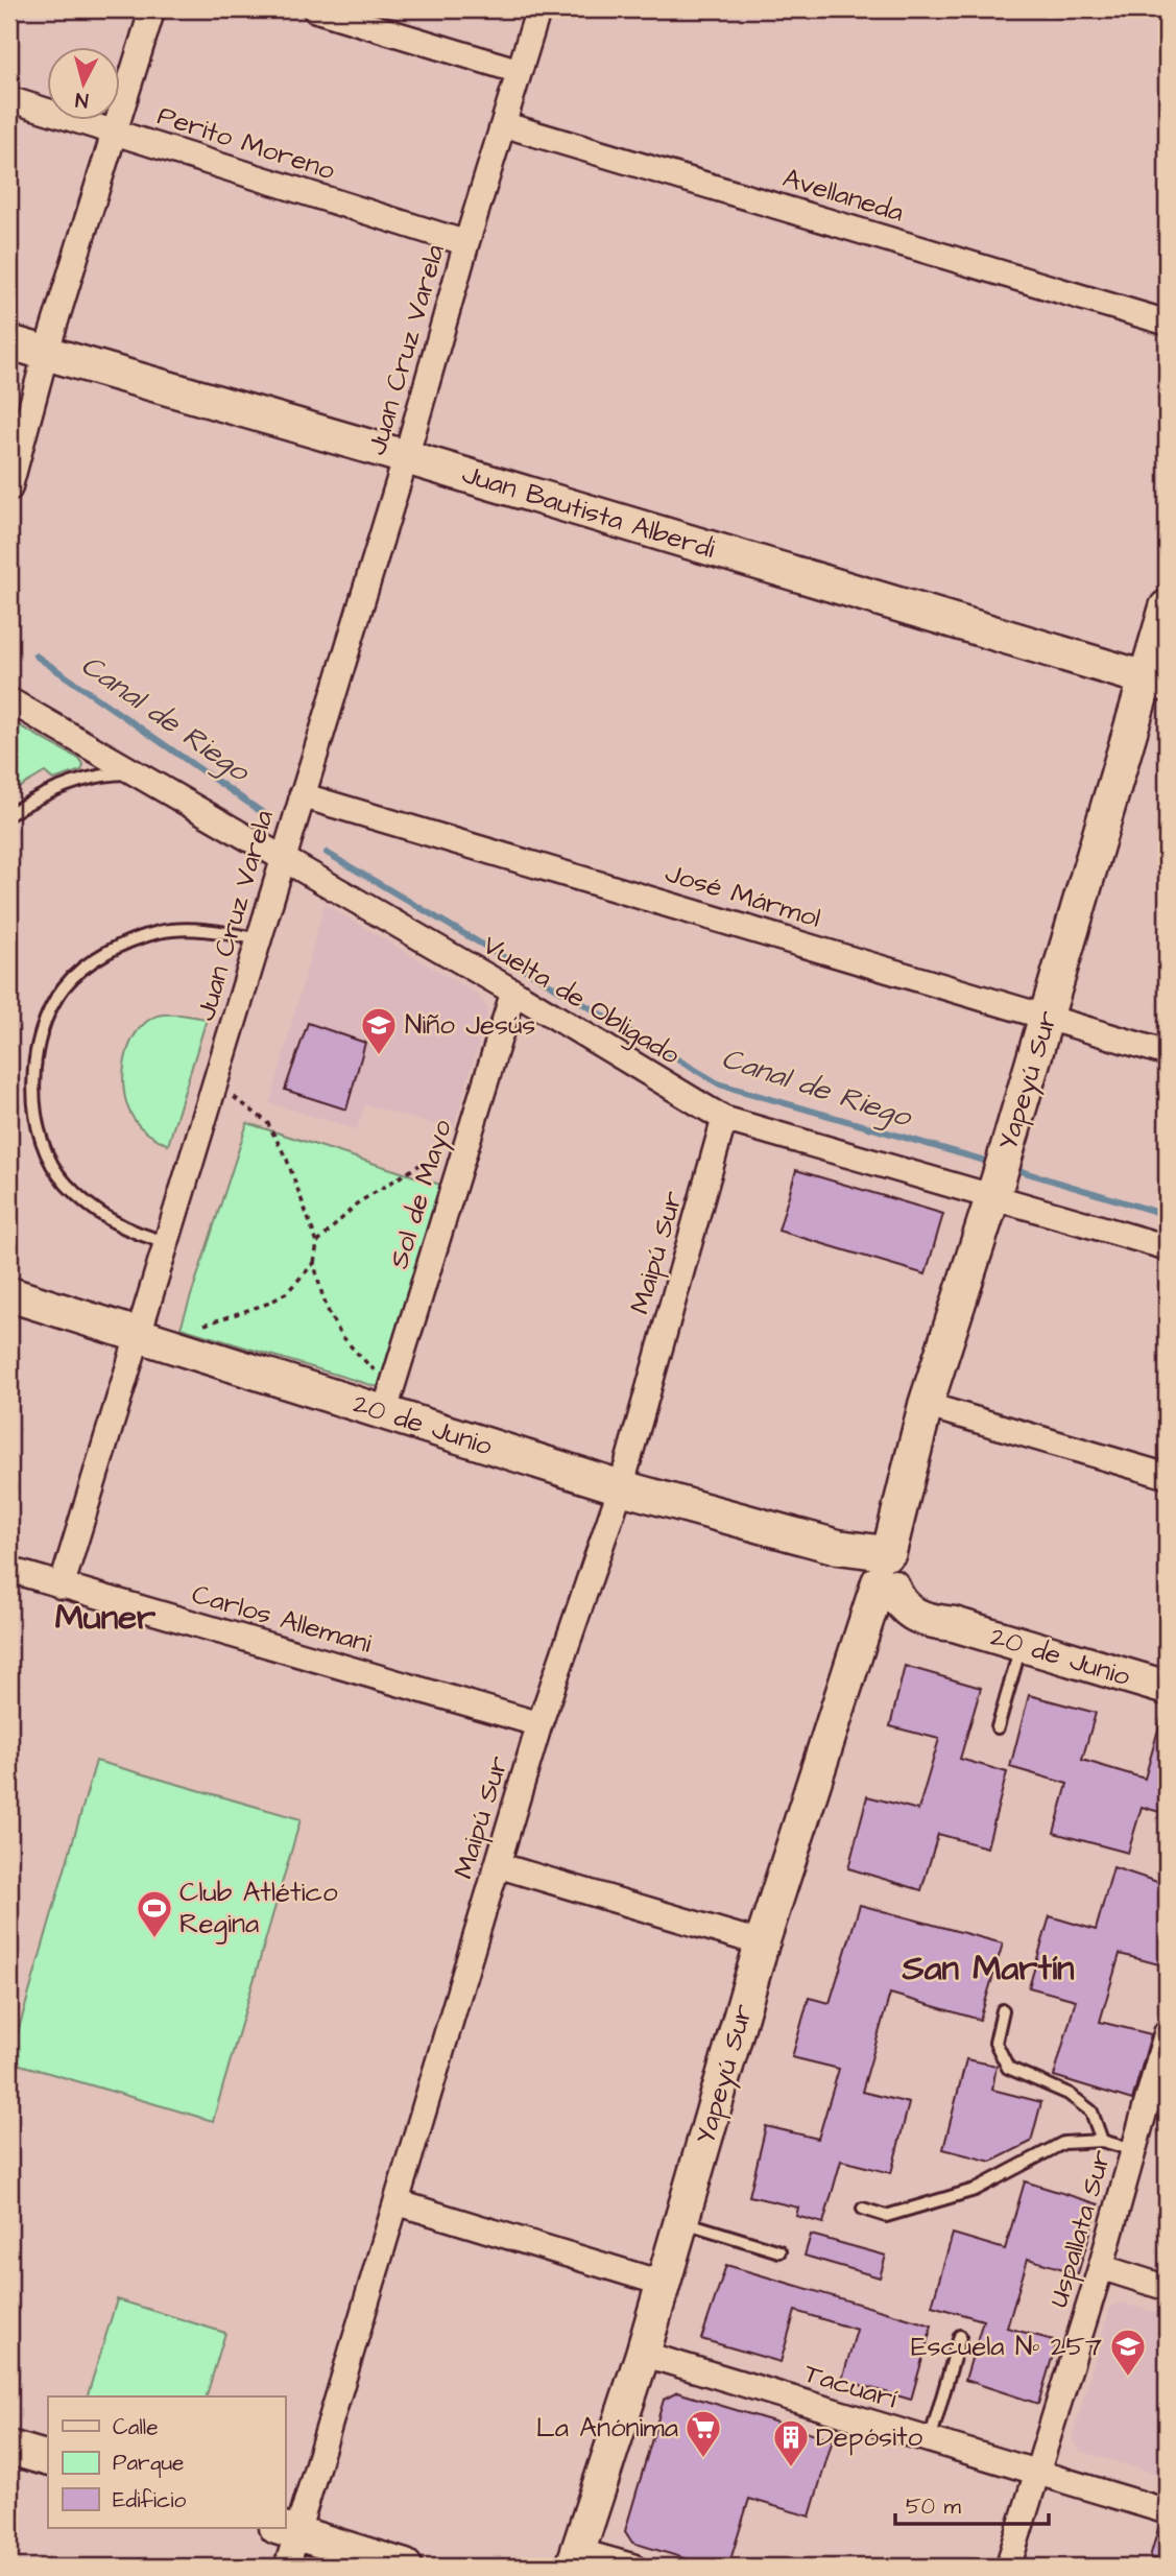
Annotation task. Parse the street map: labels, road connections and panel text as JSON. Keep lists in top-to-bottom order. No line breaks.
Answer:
{"streets":{"street":["Perito Moreno","Avellaneda","Juan Cruz Varela","Juan Bautista Alberdi","José Mármol","Vuelta de Obligado","Yapeyú Sur","Sol de Mayo","Maipú Sur","20 de Junio","Carlos Allemani","Uspallata Sur","Tacuarí"]},"crossings":[["Perito Moreno","Juan Cruz Varela"],["Avellaneda","Juan Cruz Varela"],["Juan Cruz Varela","Juan Bautista Alberdi"],["Juan Cruz Varela","José Mármol"],["Juan Cruz Varela","Vuelta de Obligado"],["Juan Cruz Varela","20 de Junio"],["Juan Cruz Varela","Carlos Allemani"],["Juan Bautista Alberdi","Yapeyú Sur"],["José Mármol","Yapeyú Sur"],["Vuelta de Obligado","Yapeyú Sur"],["Vuelta de Obligado","Sol de Mayo"],["Vuelta de Obligado","Maipú Sur"],["Yapeyú Sur","20 de Junio"],["Yapeyú Sur","Tacuarí"],["Sol de Mayo","20 de Junio"],["Maipú Sur","20 de Junio"],["Maipú Sur","Carlos Allemani"],["Uspallata Sur","Tacuarí"]],"districts":["Muner","San Martín"],"water":["Canal de Riego"],"places":{"school or university":["Niño Jesús","Escuela Nº 257"],"sports":["Club Atlético Regina"],"supermarket":["La Anónima"],"building":["Depósito"]},"legend":["Calle","Parque","Edificio"],"scale_bar":"50 m","north":"bottom"}
